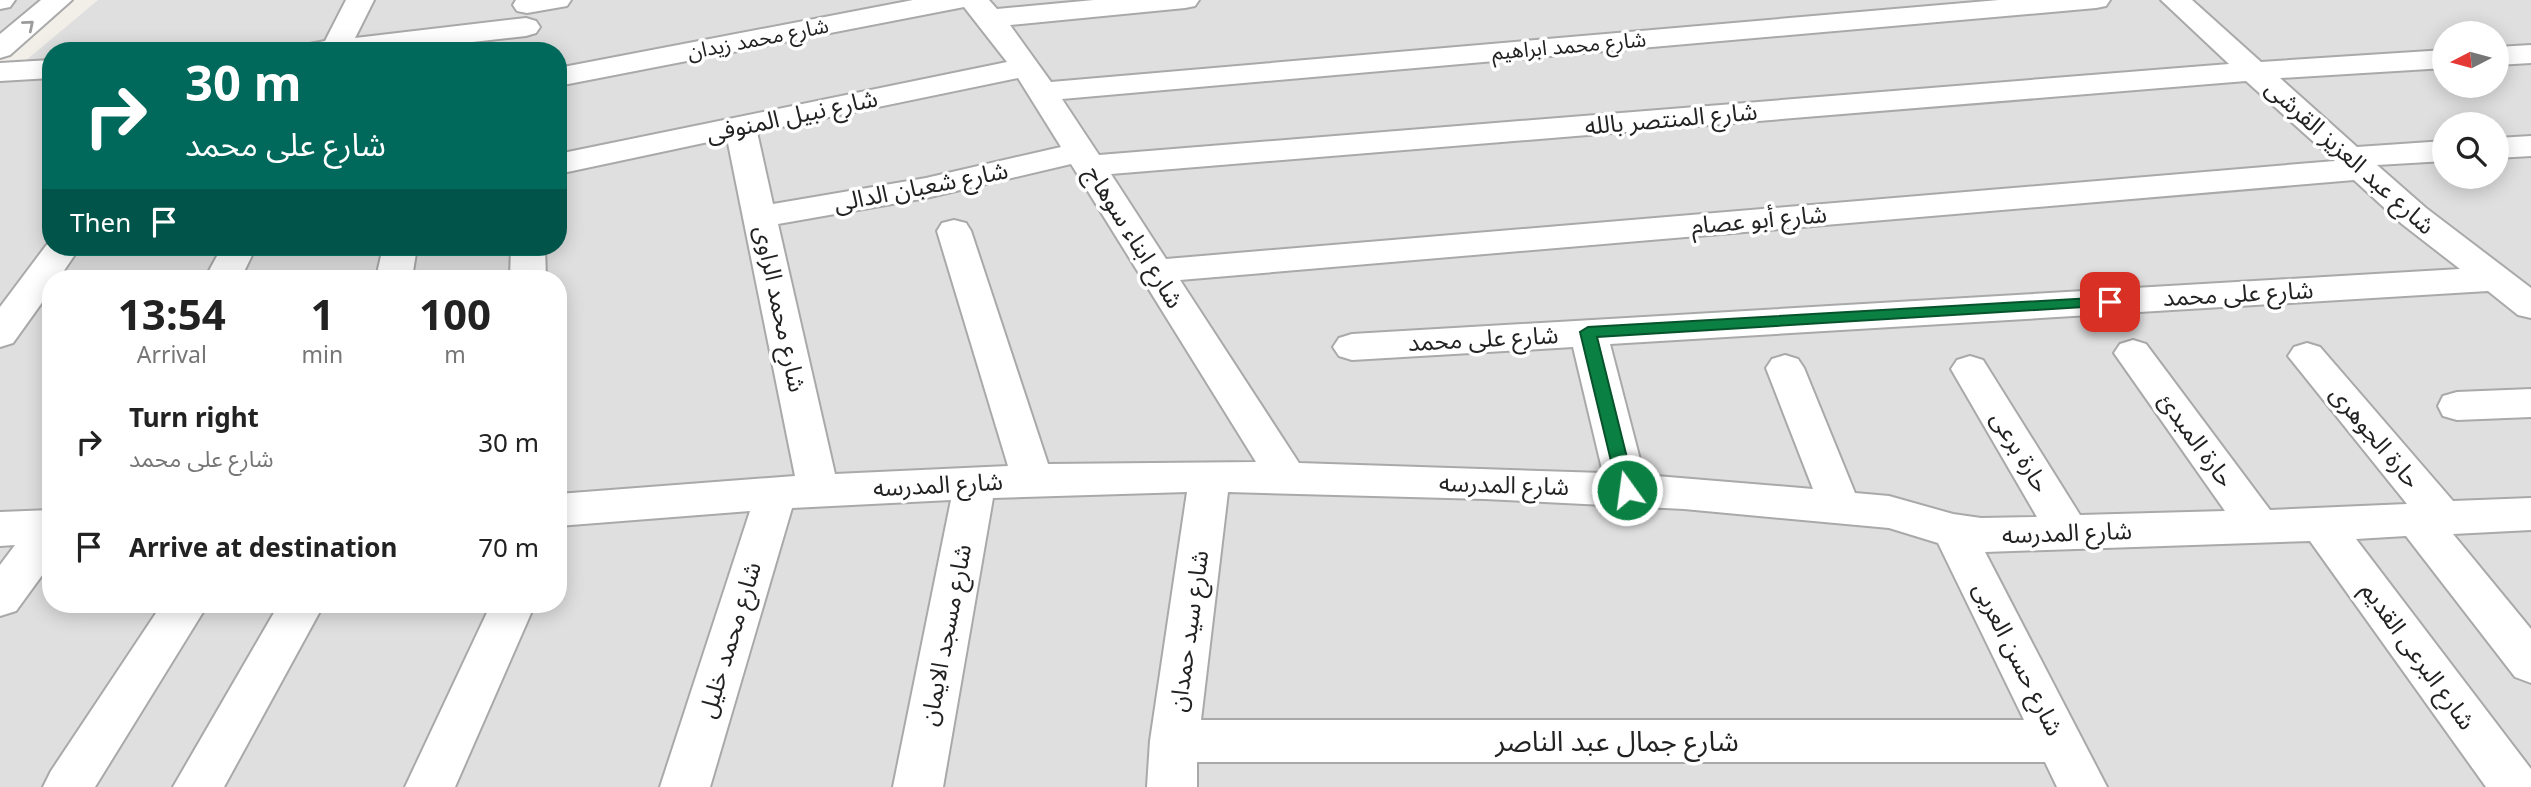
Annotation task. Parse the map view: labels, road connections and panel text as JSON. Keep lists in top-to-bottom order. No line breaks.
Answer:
{"streets":{"street":["شارع محمد زيدان","شارع محمد ابراهيم","شارع نبيل المنوفى","شارع المنتصر بالله","شارع عبد العزيز القرشى","شارع شعبان الدالى","شارع أبو عصام","شارع ابناء سوهاج","شارع على محمد","شارع محمد الراوى","حارة الجوهرى","حارة المبدئ","حارة برعى","شارع المدرسه","شارع سيد حمدان","شارع مسجد الايمان","شارع محمد خليل","شارع البرعى القديم","شارع حسن العربى","شارع جمال عبد الناصر"]},"crossings":[["شارع محمد ابراهيم","شارع نبيل المنوفى"],["شارع محمد ابراهيم","شارع ابناء سوهاج"],["شارع نبيل المنوفى","شارع ابناء سوهاج"],["شارع نبيل المنوفى","شارع محمد الراوى"],["شارع المنتصر بالله","شارع عبد العزيز القرشى"],["شارع المنتصر بالله","شارع شعبان الدالى"],["شارع المنتصر بالله","شارع ابناء سوهاج"],["شارع عبد العزيز القرشى","شارع أبو عصام"],["شارع عبد العزيز القرشى","شارع على محمد"],["شارع شعبان الدالى","شارع ابناء سوهاج"],["شارع شعبان الدالى","شارع محمد الراوى"],["شارع أبو عصام","شارع ابناء سوهاج"],["شارع ابناء سوهاج","شارع المدرسه"],["شارع محمد الراوى","شارع المدرسه"],["شارع محمد الراوى","شارع محمد خليل"],["حارة الجوهرى","شارع المدرسه"],["حارة المبدئ","شارع المدرسه"],["حارة برعى","شارع المدرسه"],["شارع المدرسه","شارع سيد حمدان"],["شارع المدرسه","شارع مسجد الايمان"],["شارع المدرسه","شارع محمد خليل"],["شارع المدرسه","شارع البرعى القديم"],["شارع المدرسه","شارع حسن العربى"],["شارع سيد حمدان","شارع جمال عبد الناصر"],["شارع حسن العربى","شارع جمال عبد الناصر"]],"north":"left","page":{"turn":["30 m","شارع على محمد"],"then":"Then","eta":["13:54","Arrival","1","min","100","m"],"list":[{"name":"Turn right","note":"شارع على محمد","value":"30 m"},{"name":"Arrive at destination","value":"70 m"}]}}
